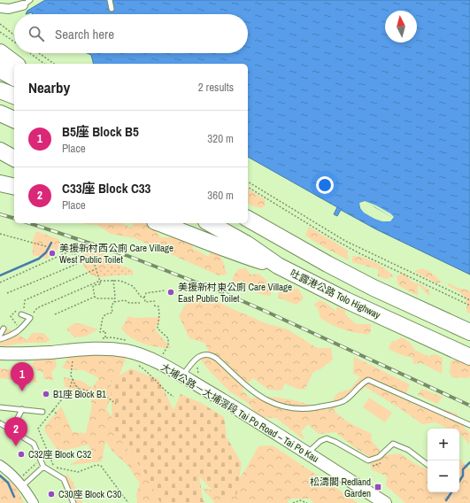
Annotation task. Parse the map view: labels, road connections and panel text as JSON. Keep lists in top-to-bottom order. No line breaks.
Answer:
{"streets":{"highway":["吐露港公路 Tolo Highway"],"main road":["大埔公路－大埔滘段 Tai Po Road – Tai Po Kau"]},"places":{"other":["美援新村西公廁 Care Village West Public Toilet","美援新村東公廁 Care Village East Public Toilet","B1座 Block B1","C32座 Block C32","C30座 Block C30"],"transit":["松濤閣 Redland Garden"]},"north":"top","page":{"search":"Search here","heading":["Nearby","2 results"],"list":[{"mark":"1","name":"B5座 Block B5","note":"Place","value":"320 m"},{"mark":"2","name":"C33座 Block C33","note":"Place","value":"360 m"}],"pins":["1","2"],"map_buttons":["+","−"]}}
